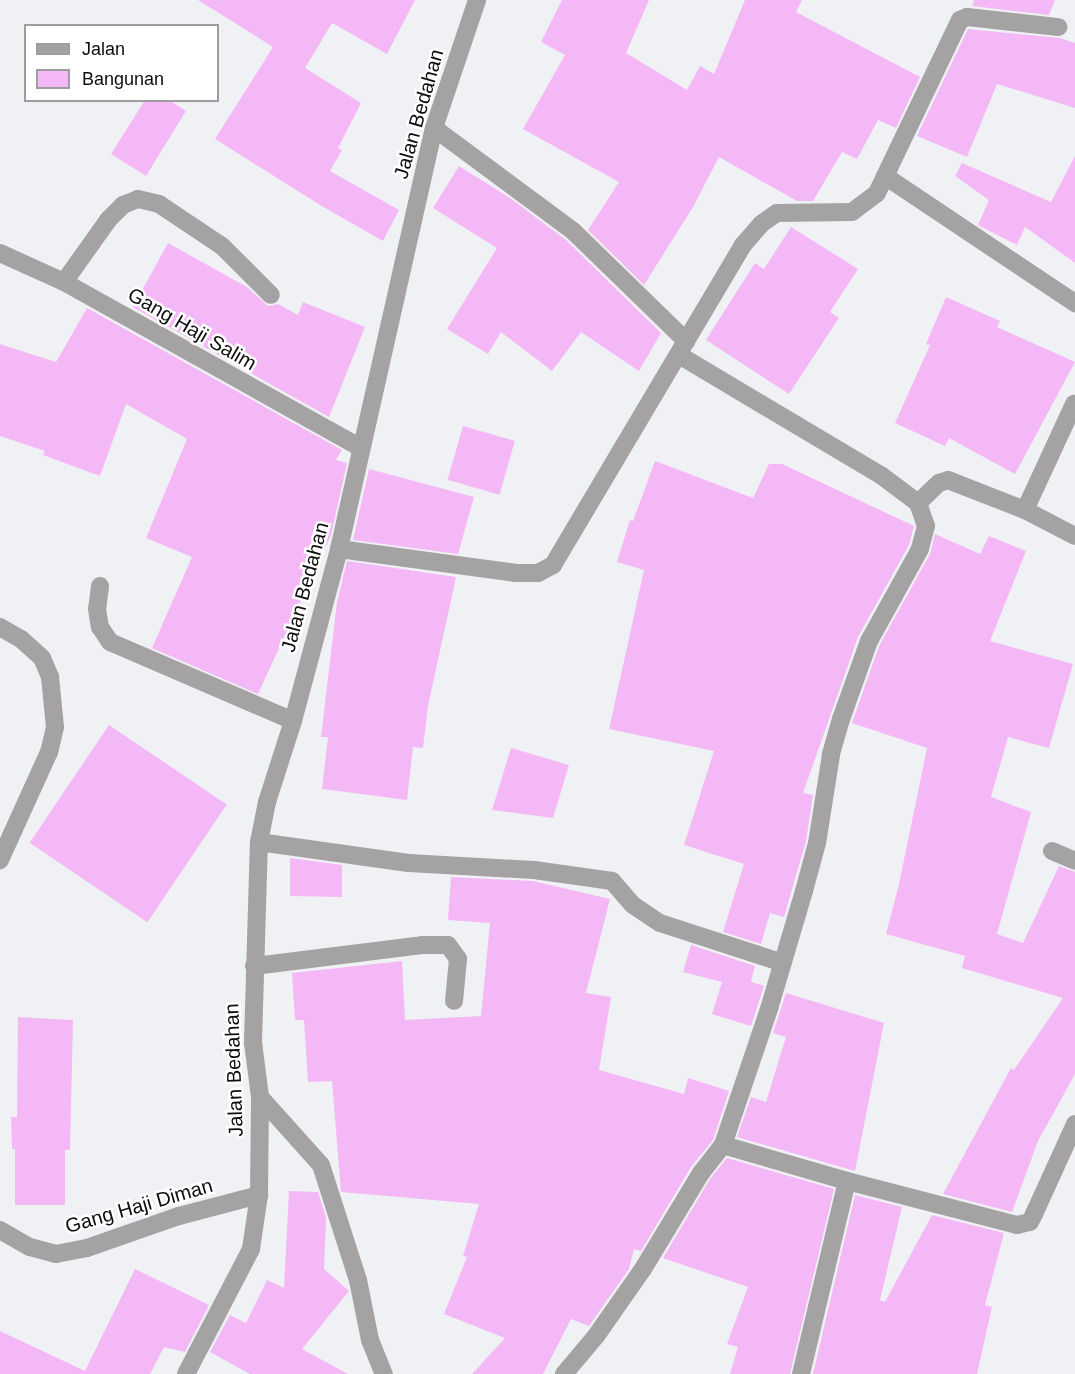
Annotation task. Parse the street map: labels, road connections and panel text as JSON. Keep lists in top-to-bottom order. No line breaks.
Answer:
{"streets":{"street":["Jalan Bedahan","Gang Haji Salim","Gang Haji Diman"]},"crossings":[["Jalan Bedahan","Gang Haji Salim"],["Jalan Bedahan","Gang Haji Diman"]],"legend":["Jalan","Bangunan"]}
